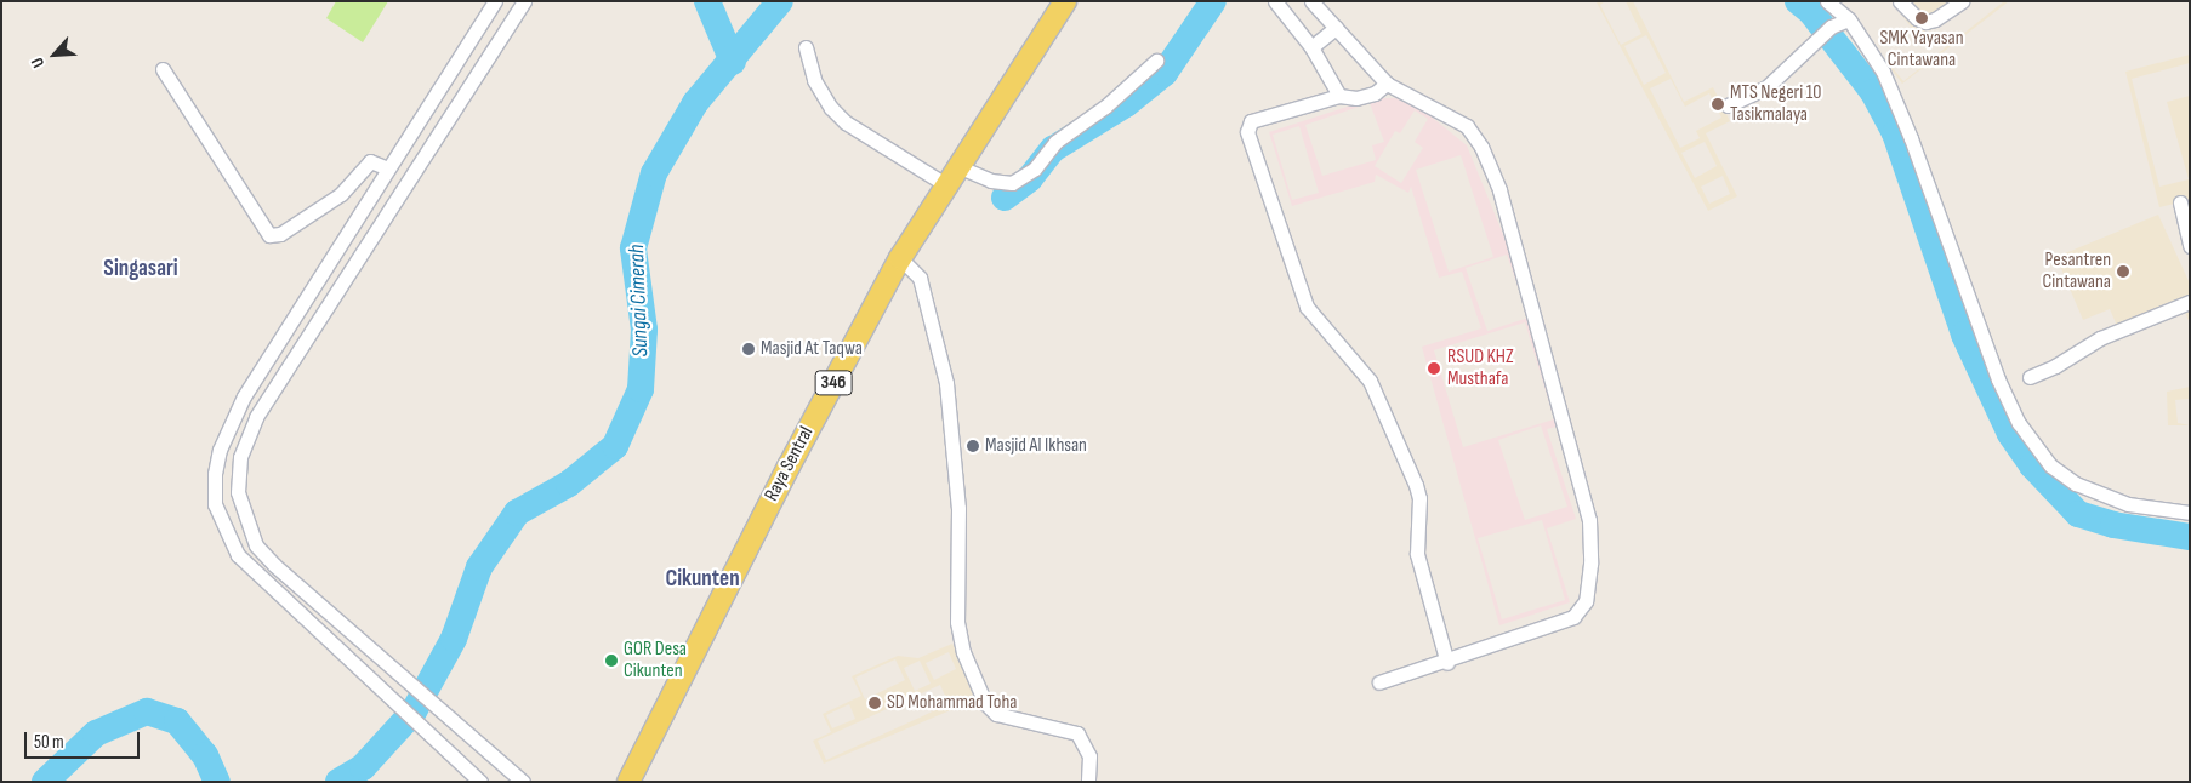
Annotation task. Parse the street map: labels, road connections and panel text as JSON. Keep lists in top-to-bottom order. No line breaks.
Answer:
{"streets":{"main road":["346","Raya Sentral"]},"districts":["Singasari","Cikunten"],"water":["Sungai Cimerah"],"places":["SMK Yayasan Cintawana","MTS Negeri 10 Tasikmalaya","Pesantren Cintawana","Masjid At Taqwa","RSUD KHZ Musthafa","Masjid Al Ikhsan","GOR Desa Cikunten","SD Mohammad Toha"],"scale_bar":"50 m","north":"bottom left"}
